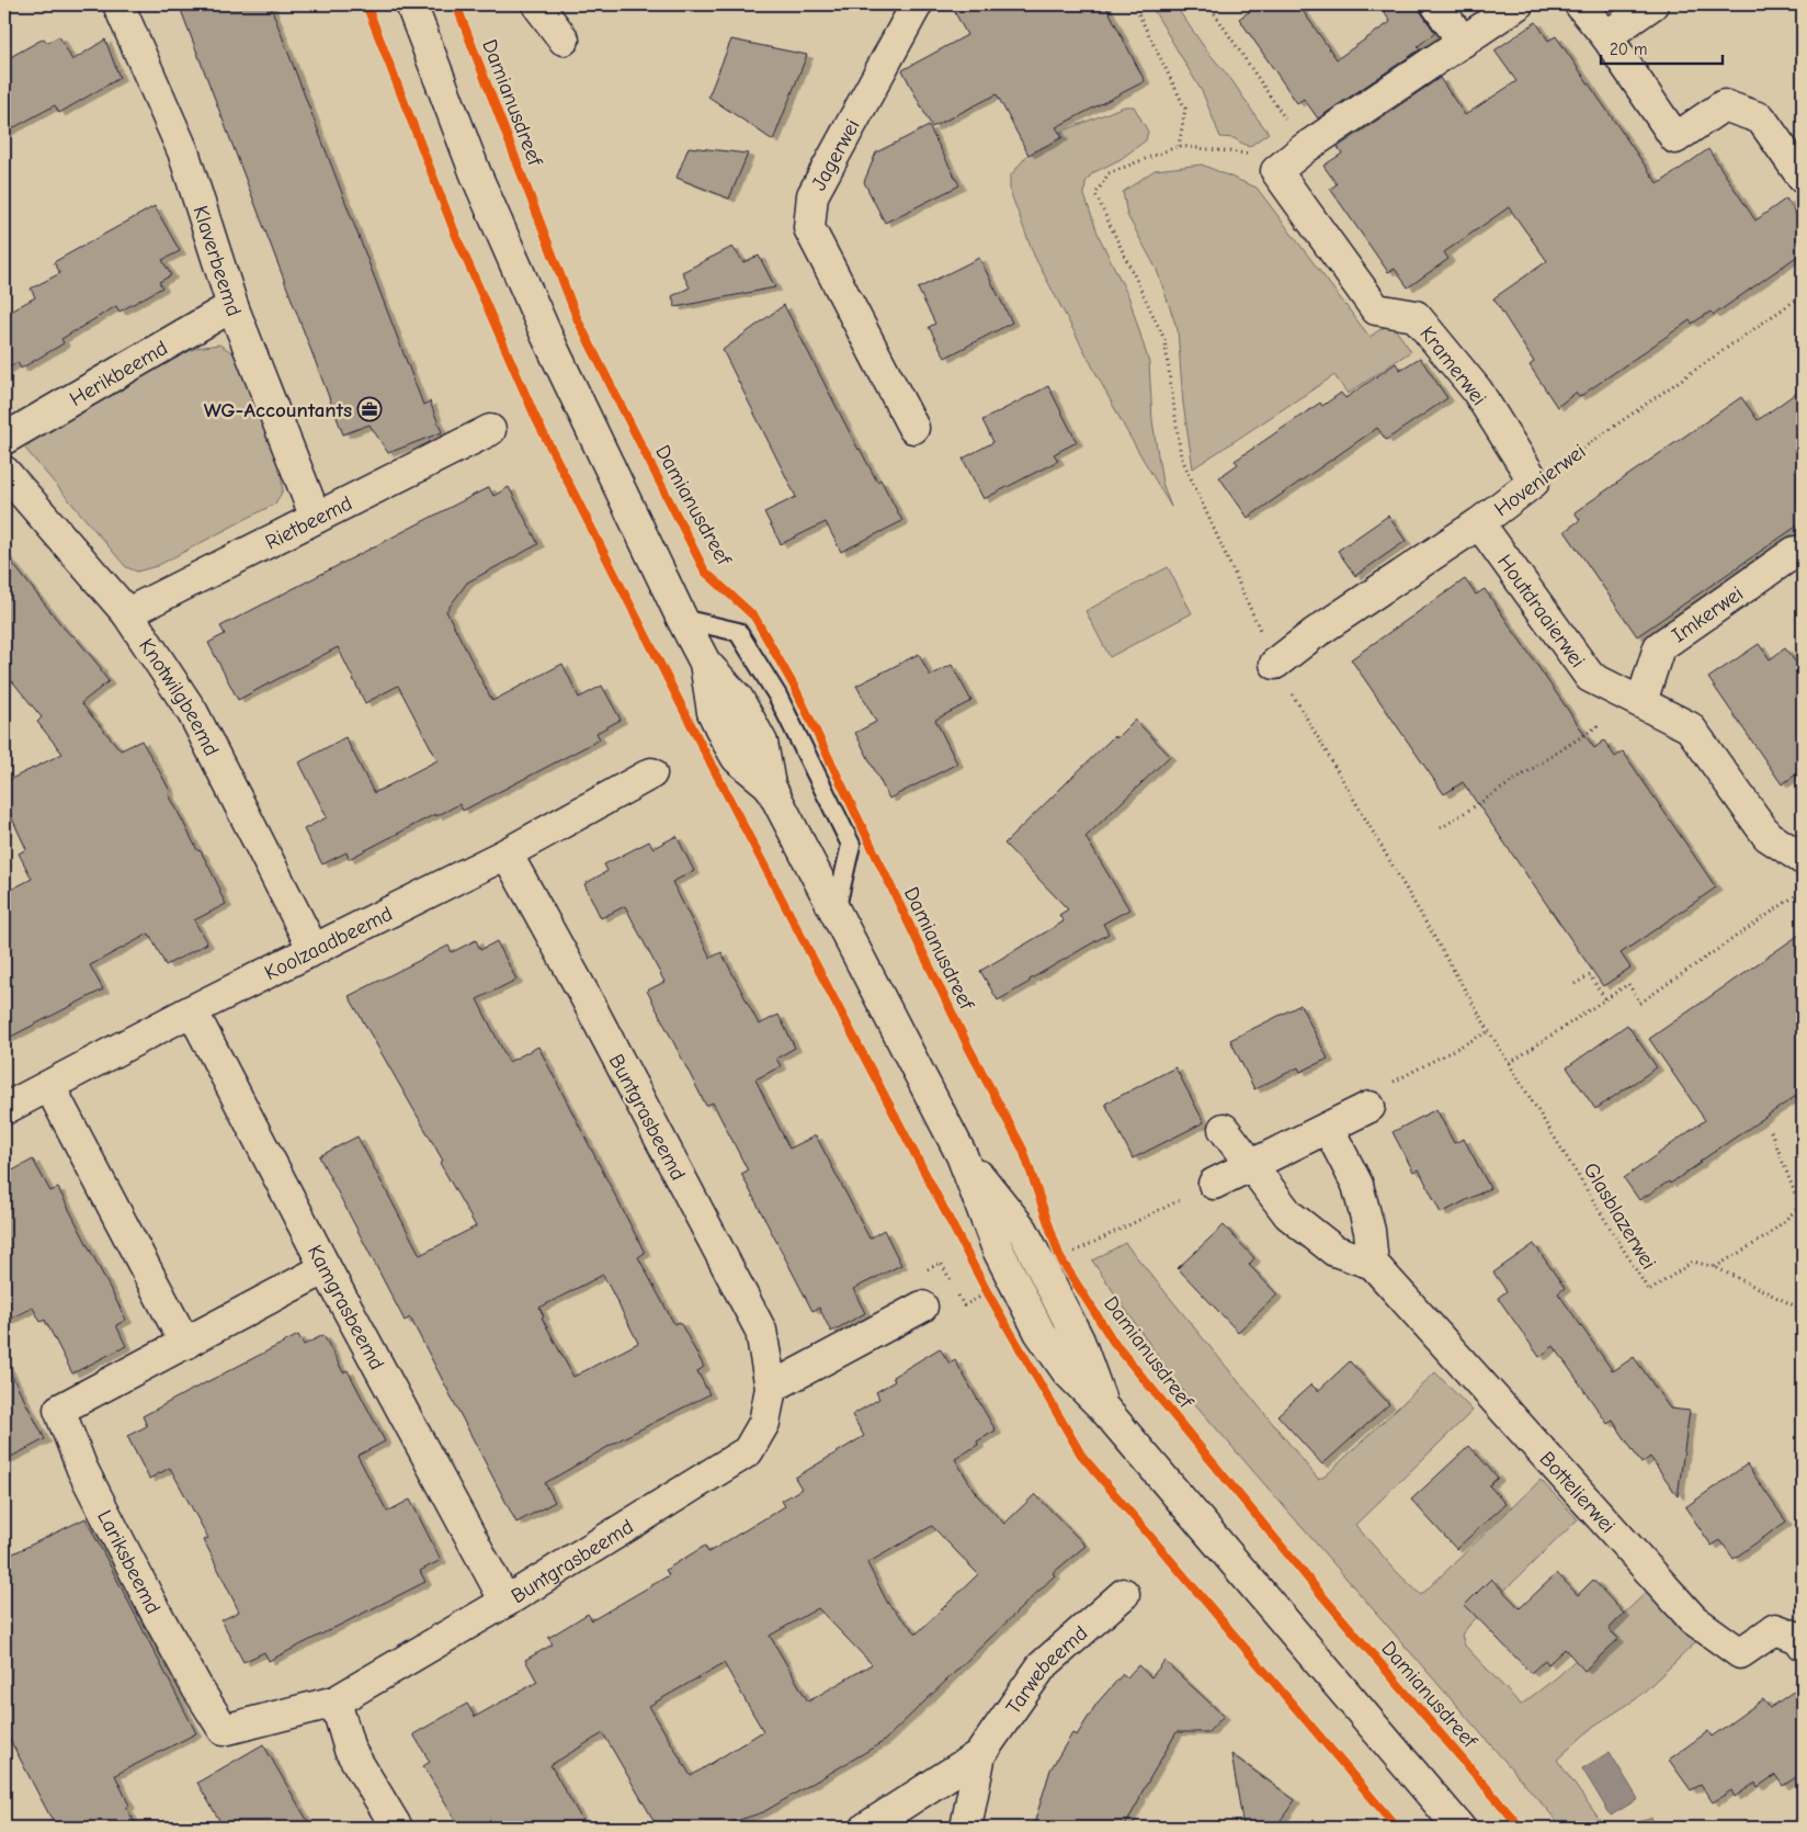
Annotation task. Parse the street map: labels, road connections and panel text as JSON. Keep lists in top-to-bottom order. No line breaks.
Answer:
{"streets":{"street":["Jagerwei","Klaverbeemd","Kramerwei","Herikbeemd","Hovenierwei","Rietbeemd","Houtdraaierwei","Imkerwei","Knotwilgbeemd","Koolzaadbeemd","Buntgrasbeemd","Kamgrasbeemd","Bottelierwei","Lariksbeemd","Tarwebeemd"],"path":["Glasblazerwei"],"cycle path":["Damianusdreef"]},"crossings":[["Klaverbeemd","Herikbeemd"],["Klaverbeemd","Rietbeemd"],["Kramerwei","Hovenierwei"],["Hovenierwei","Houtdraaierwei"],["Rietbeemd","Knotwilgbeemd"],["Houtdraaierwei","Imkerwei"],["Knotwilgbeemd","Koolzaadbeemd"],["Koolzaadbeemd","Buntgrasbeemd"],["Koolzaadbeemd","Kamgrasbeemd"],["Buntgrasbeemd","Kamgrasbeemd"],["Buntgrasbeemd","Lariksbeemd"],["Kamgrasbeemd","Lariksbeemd"]],"places":{"office":["WG-Accountants"]},"scale_bar":"20 m"}
